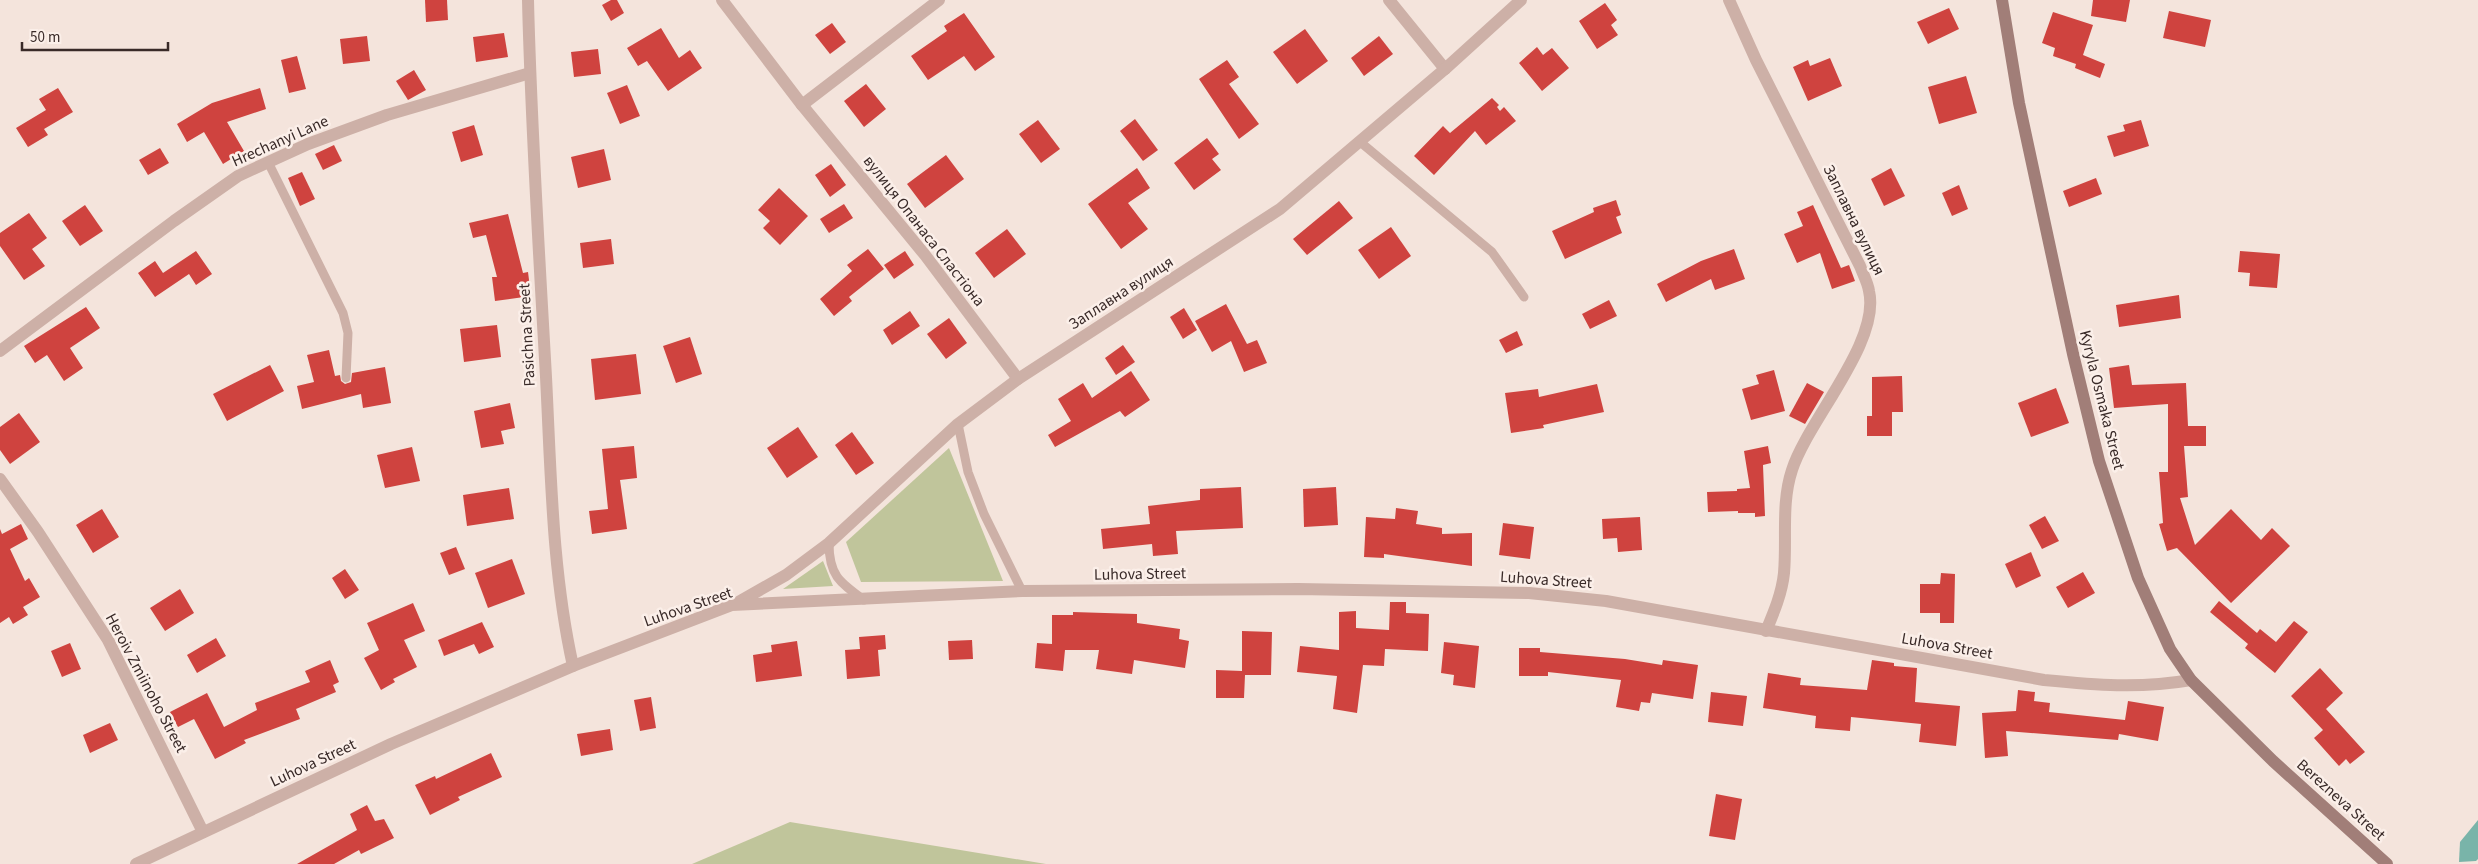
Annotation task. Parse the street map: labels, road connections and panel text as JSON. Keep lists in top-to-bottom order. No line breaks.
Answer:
{"streets":{"street":["Hrechanyi Lane","Заплавна вулиця","вулиця Опанаса Сластіона","Pasichna Street","Kyryla Osmaka Street","Luhova Street","Heroiv Zmiinoho Street","Berezneva Street"]},"crossings":[["Hrechanyi Lane","Pasichna Street"],["Заплавна вулиця","вулиця Опанаса Сластіона"],["Заплавна вулиця","Luhova Street"],["Pasichna Street","Luhova Street"],["Kyryla Osmaka Street","Luhova Street"],["Kyryla Osmaka Street","Berezneva Street"],["Luhova Street","Heroiv Zmiinoho Street"]],"scale_bar":"50 m"}
